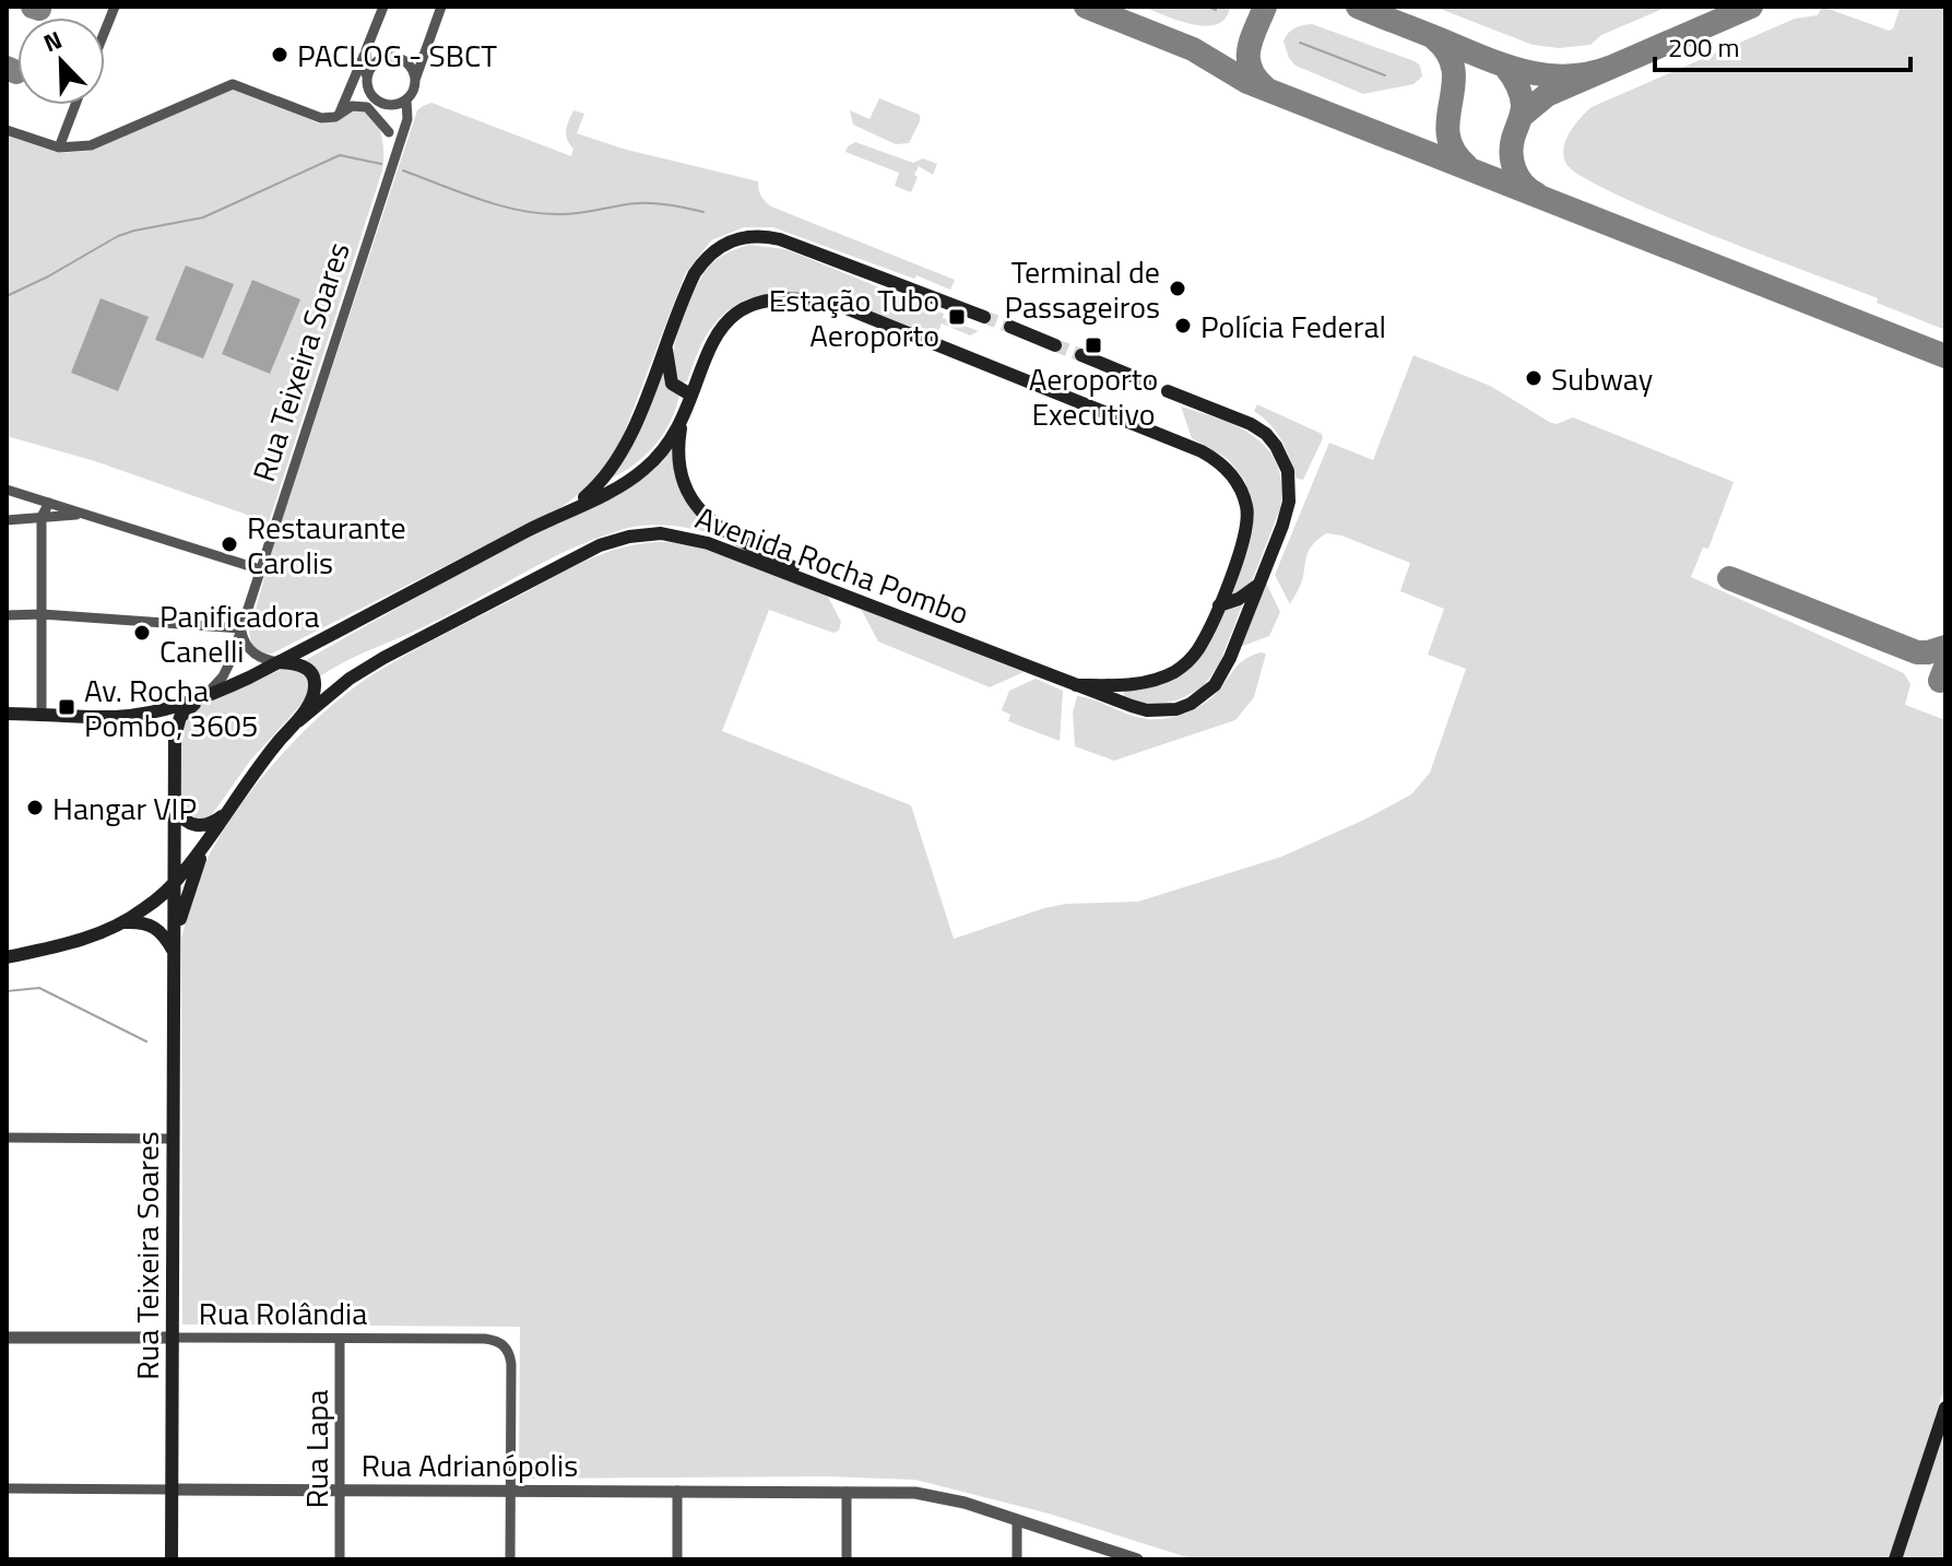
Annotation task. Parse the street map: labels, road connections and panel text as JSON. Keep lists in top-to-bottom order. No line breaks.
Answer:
{"streets":{"main road":["Rua Teixeira Soares","Avenida Rocha Pombo"],"street":["Rua Rolândia","Rua Lapa","Rua Adrianópolis"]},"crossings":[["Rua Teixeira Soares","Avenida Rocha Pombo"],["Rua Teixeira Soares","Rua Rolândia"],["Rua Teixeira Soares","Rua Adrianópolis"],["Rua Rolândia","Rua Lapa"],["Rua Rolândia","Rua Adrianópolis"],["Rua Lapa","Rua Adrianópolis"]],"places":{"other":["PACLOG - SBCT","Terminal de Passageiros","Polícia Federal","Subway","Restaurante Carolis","Panificadora Canelli","Hangar VIP"],"transit":["Estação Tubo Aeroporto","Aeroporto Executivo","Av. Rocha Pombo, 3605"]},"scale_bar":"200 m","north":"top left"}
